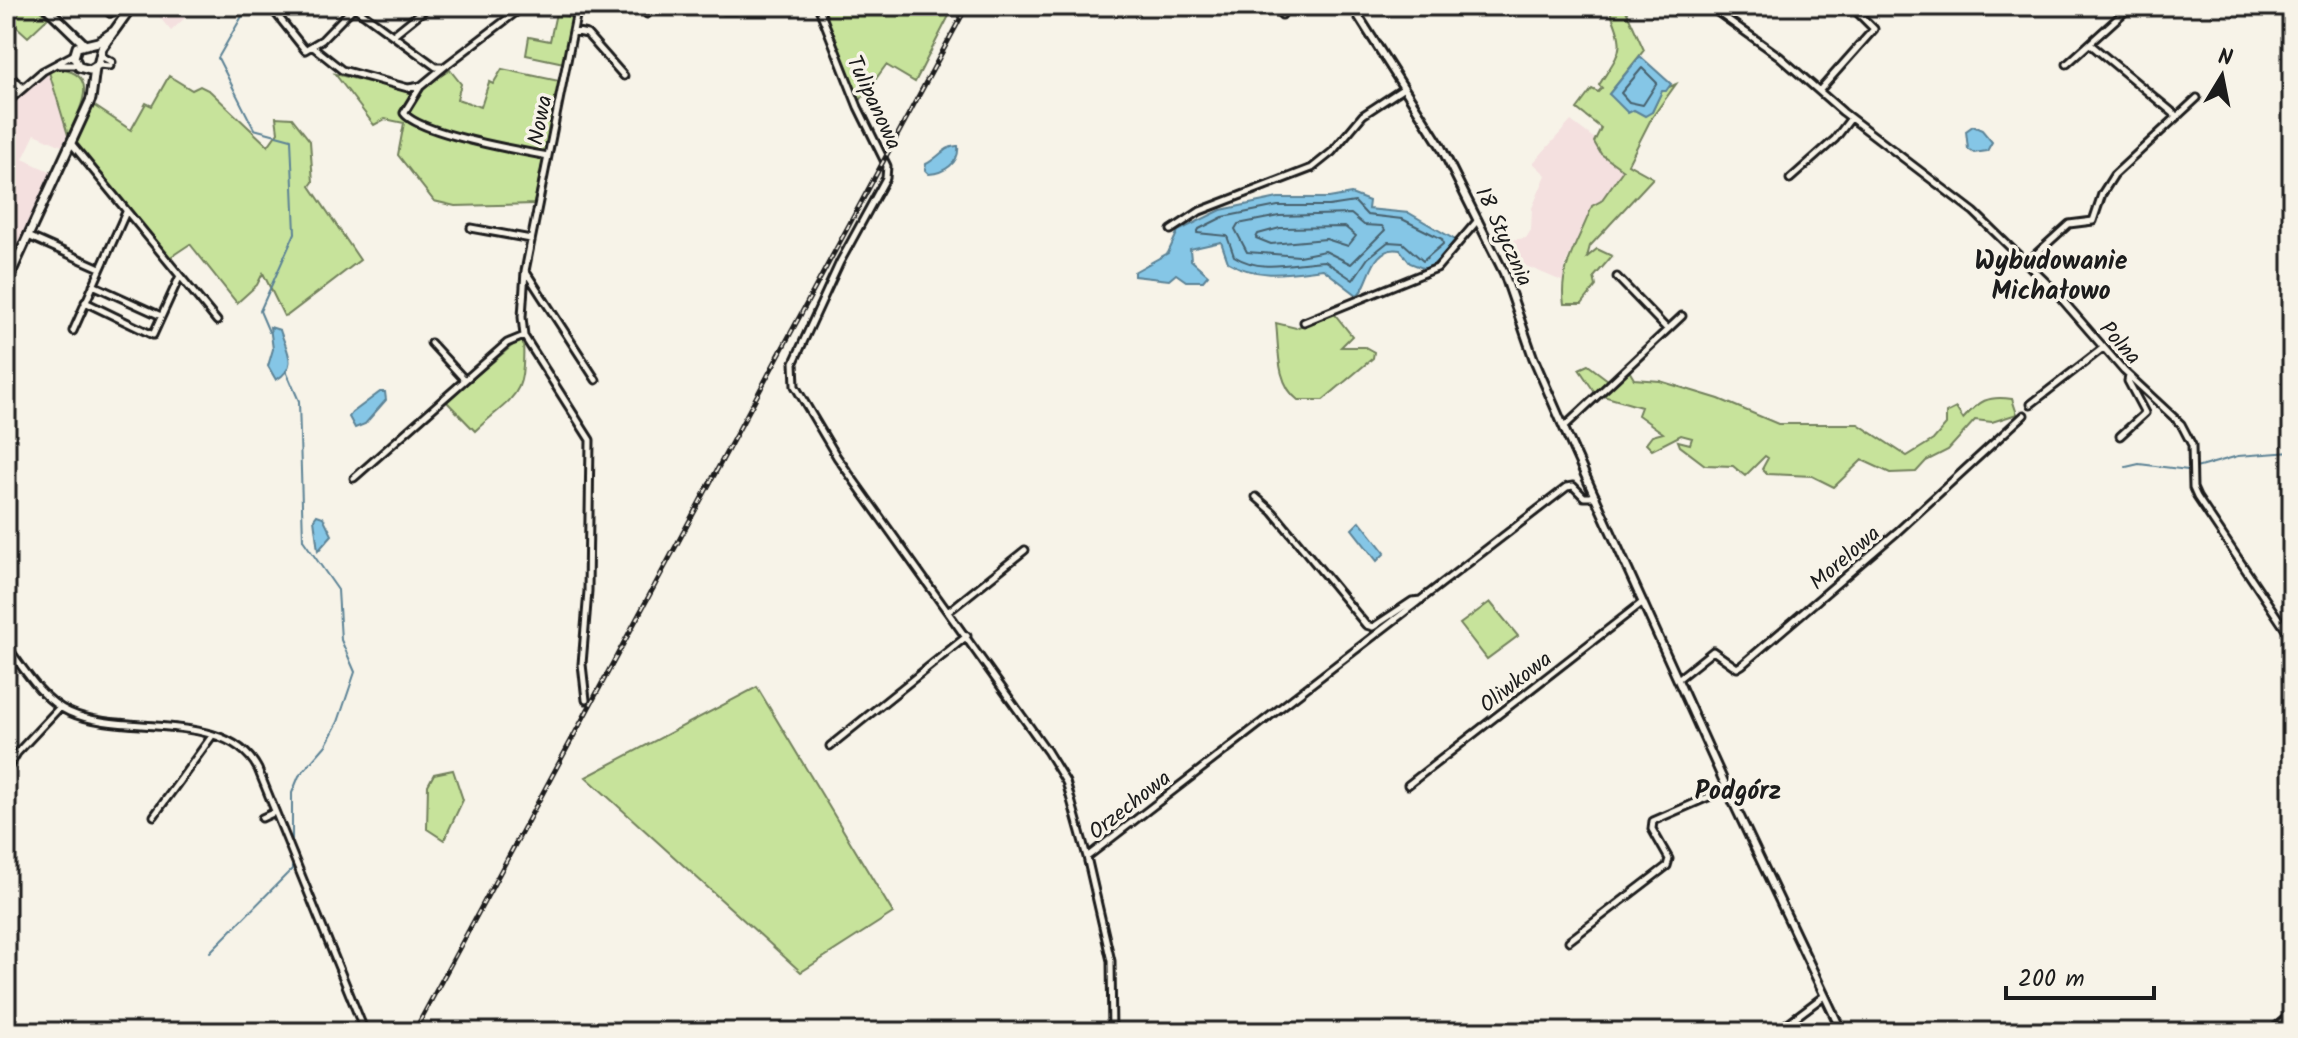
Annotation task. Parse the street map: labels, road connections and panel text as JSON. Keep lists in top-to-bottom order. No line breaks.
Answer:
{"streets":{"street":["Tulipanowa","Nowa","18 Stycznia","Polna","Morelowa","Oliwkowa","Orzechowa"]},"crossings":[["Tulipanowa","Orzechowa"],["18 Stycznia","Morelowa"],["18 Stycznia","Oliwkowa"],["18 Stycznia","Orzechowa"]],"districts":["Wybudowanie Michałowo","Podgórz"],"scale_bar":"200 m","north":"top"}
